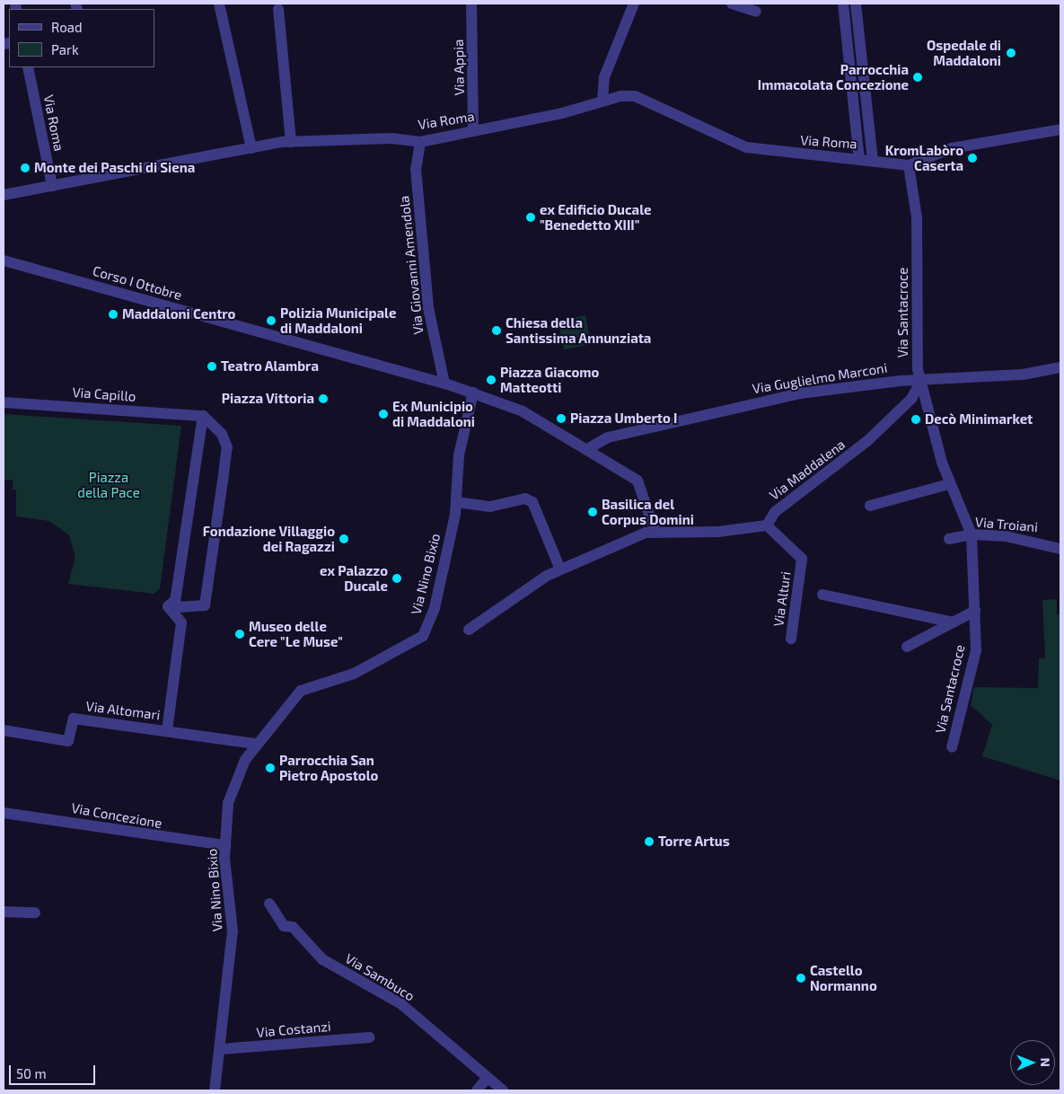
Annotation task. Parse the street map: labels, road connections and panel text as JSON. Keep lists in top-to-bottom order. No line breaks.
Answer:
{"streets":{"street":["Via Appia","Via Roma","Via Giovanni Amendola","Corso I Ottobre","Via Santacroce","Via Guglielmo Marconi","Via Capillo","Via Maddalena","Via Troiani","Via Nino Bixio","Via Alturi","Via Altomari","Via Concezione","Via Sambuco","Via Costanzi"]},"crossings":[["Via Appia","Via Roma"],["Via Roma","Via Giovanni Amendola"],["Via Roma","Via Santacroce"],["Via Giovanni Amendola","Corso I Ottobre"],["Via Santacroce","Via Guglielmo Marconi"],["Via Santacroce","Via Maddalena"],["Via Santacroce","Via Troiani"],["Via Guglielmo Marconi","Via Maddalena"],["Via Maddalena","Via Alturi"],["Via Nino Bixio","Via Altomari"],["Via Nino Bixio","Via Concezione"],["Via Nino Bixio","Via Costanzi"]],"parks":["Piazza della Pace"],"places":["Ospedale di Maddaloni","Parrocchia Immacolata Concezione","KromLabòro Caserta","Monte dei Paschi di Siena","ex Edificio Ducale \"Benedetto XIII\"","Maddaloni Centro","Polizia Municipale di Maddaloni","Chiesa della Santissima Annunziata","Teatro Alambra","Piazza Giacomo Matteotti","Piazza Vittoria","Ex Municipio di Maddaloni","Piazza Umberto I","Decò Minimarket","Basilica del Corpus Domini","Fondazione Villaggio dei Ragazzi","ex Palazzo Ducale","Museo delle Cere \"Le Muse\"","Parrocchia San Pietro Apostolo","Torre Artus","Castello Normanno"],"legend":["Road","Park"],"scale_bar":"50 m","north":"right"}
